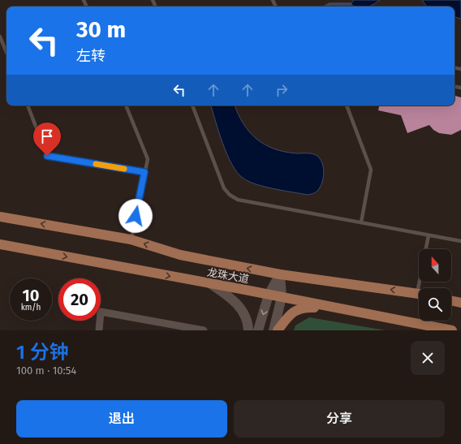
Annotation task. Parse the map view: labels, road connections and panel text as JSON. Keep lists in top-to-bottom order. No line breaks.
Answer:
{"streets":{"main road":["龙珠大道"]},"north":"top","page":{"turn":["30 m","左转"],"speed":"10 km/h","limit":"20","heading":["1 分钟","100 m · 10:54"],"buttons":["退出","分享"]}}
